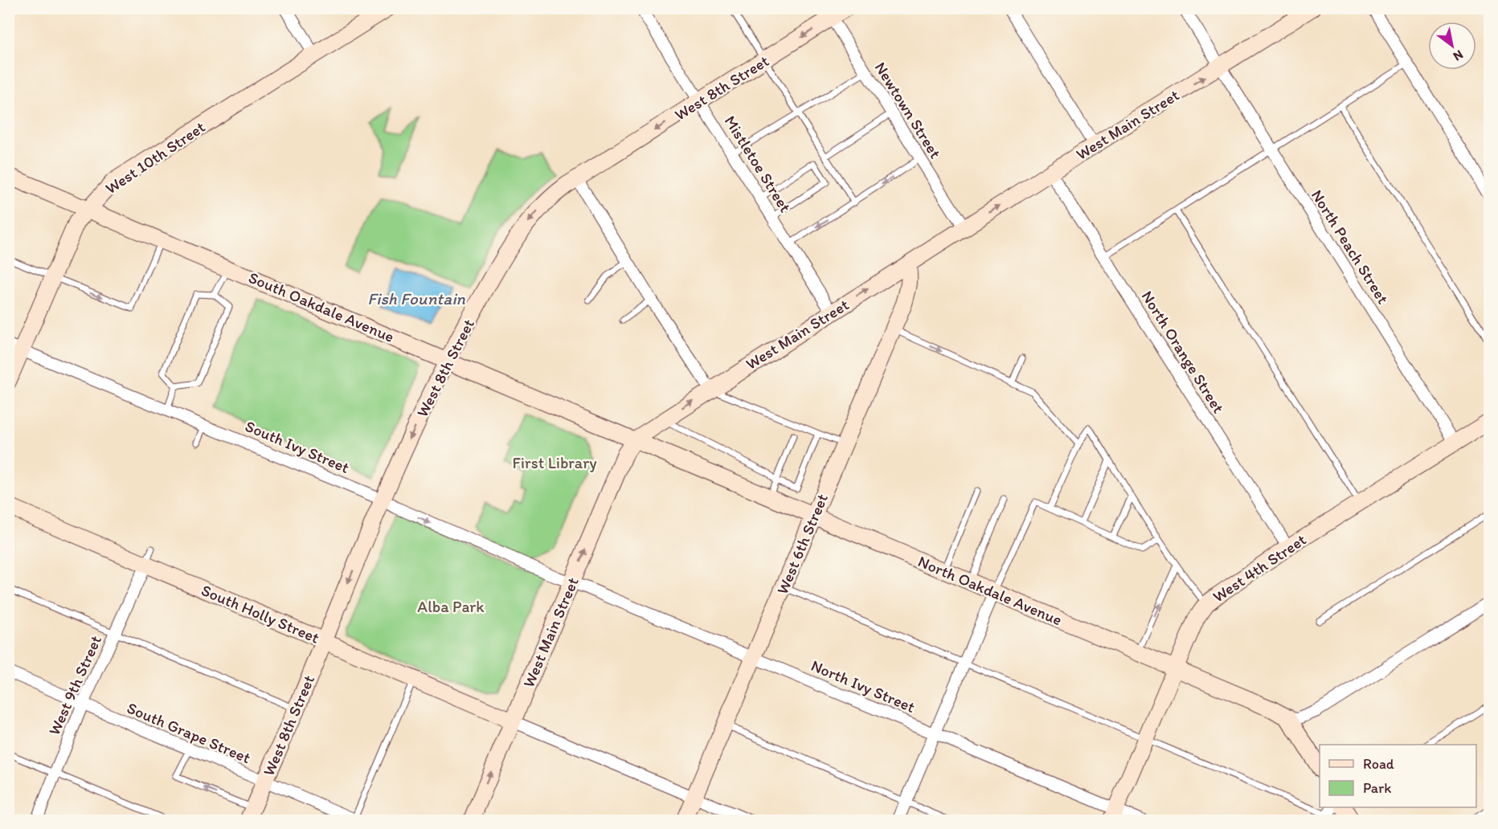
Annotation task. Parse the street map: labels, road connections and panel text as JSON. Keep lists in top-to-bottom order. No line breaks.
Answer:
{"streets":{"street":["West 8th Street","Newtown Street","West Main Street","West 10th Street","Mistletoe Street","North Peach Street","South Oakdale Avenue","North Orange Street","South Ivy Street","West 6th Street","West 4th Street","North Oakdale Avenue","South Holly Street","West 9th Street","North Ivy Street","South Grape Street"]},"crossings":[["West 8th Street","Newtown Street"],["West 8th Street","Mistletoe Street"],["West 8th Street","South Oakdale Avenue"],["West 8th Street","South Ivy Street"],["West 8th Street","South Holly Street"],["West 8th Street","South Grape Street"],["Newtown Street","West Main Street"],["West Main Street","Mistletoe Street"],["West Main Street","North Peach Street"],["West Main Street","South Oakdale Avenue"],["West Main Street","North Orange Street"],["West Main Street","South Ivy Street"],["West Main Street","West 6th Street"],["West Main Street","North Oakdale Avenue"],["West Main Street","South Holly Street"],["West Main Street","North Ivy Street"],["West 10th Street","South Oakdale Avenue"],["West 10th Street","South Ivy Street"],["North Peach Street","West 4th Street"],["South Oakdale Avenue","North Oakdale Avenue"],["North Orange Street","West 4th Street"],["South Ivy Street","North Ivy Street"],["West 6th Street","North Oakdale Avenue"],["West 6th Street","North Ivy Street"],["West 4th Street","North Oakdale Avenue"],["West 4th Street","North Ivy Street"],["South Holly Street","West 9th Street"],["West 9th Street","South Grape Street"]],"one_way":["West 8th Street","West Main Street"],"water":["Fish Fountain"],"parks":["First Library","Alba Park"],"legend":["Road","Park"],"north":"bottom right"}
